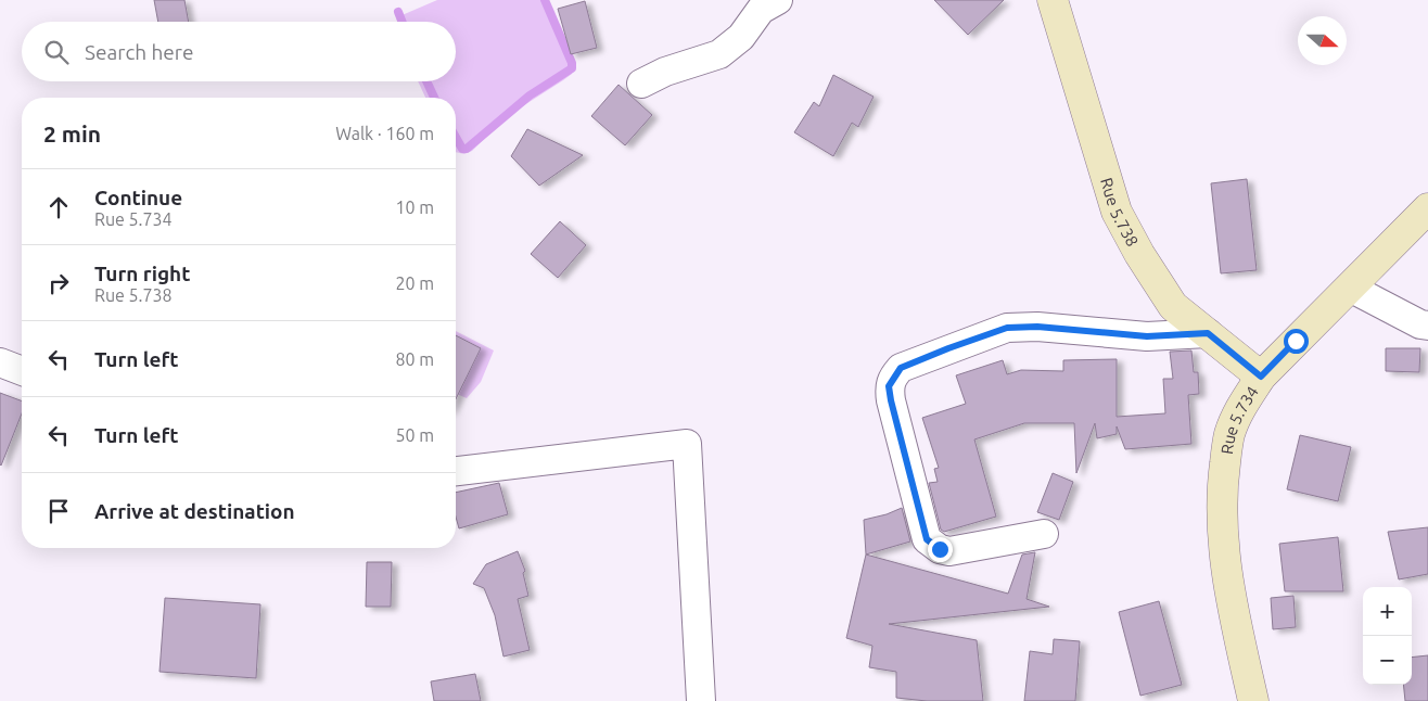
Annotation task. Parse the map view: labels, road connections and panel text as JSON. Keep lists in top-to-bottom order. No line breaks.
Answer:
{"streets":{"street":["Rue 5.738","Rue 5.734"]},"crossings":[["Rue 5.738","Rue 5.734"]],"north":"right","page":{"search":"Search here","heading":["2 min","Walk · 160 m"],"list":[["Continue","Rue 5.734","10 m"],["Turn right","Rue 5.738","20 m"],["Turn left","80 m"],["Turn left","50 m"],"Arrive at destination"],"map_buttons":["+","−"]}}
